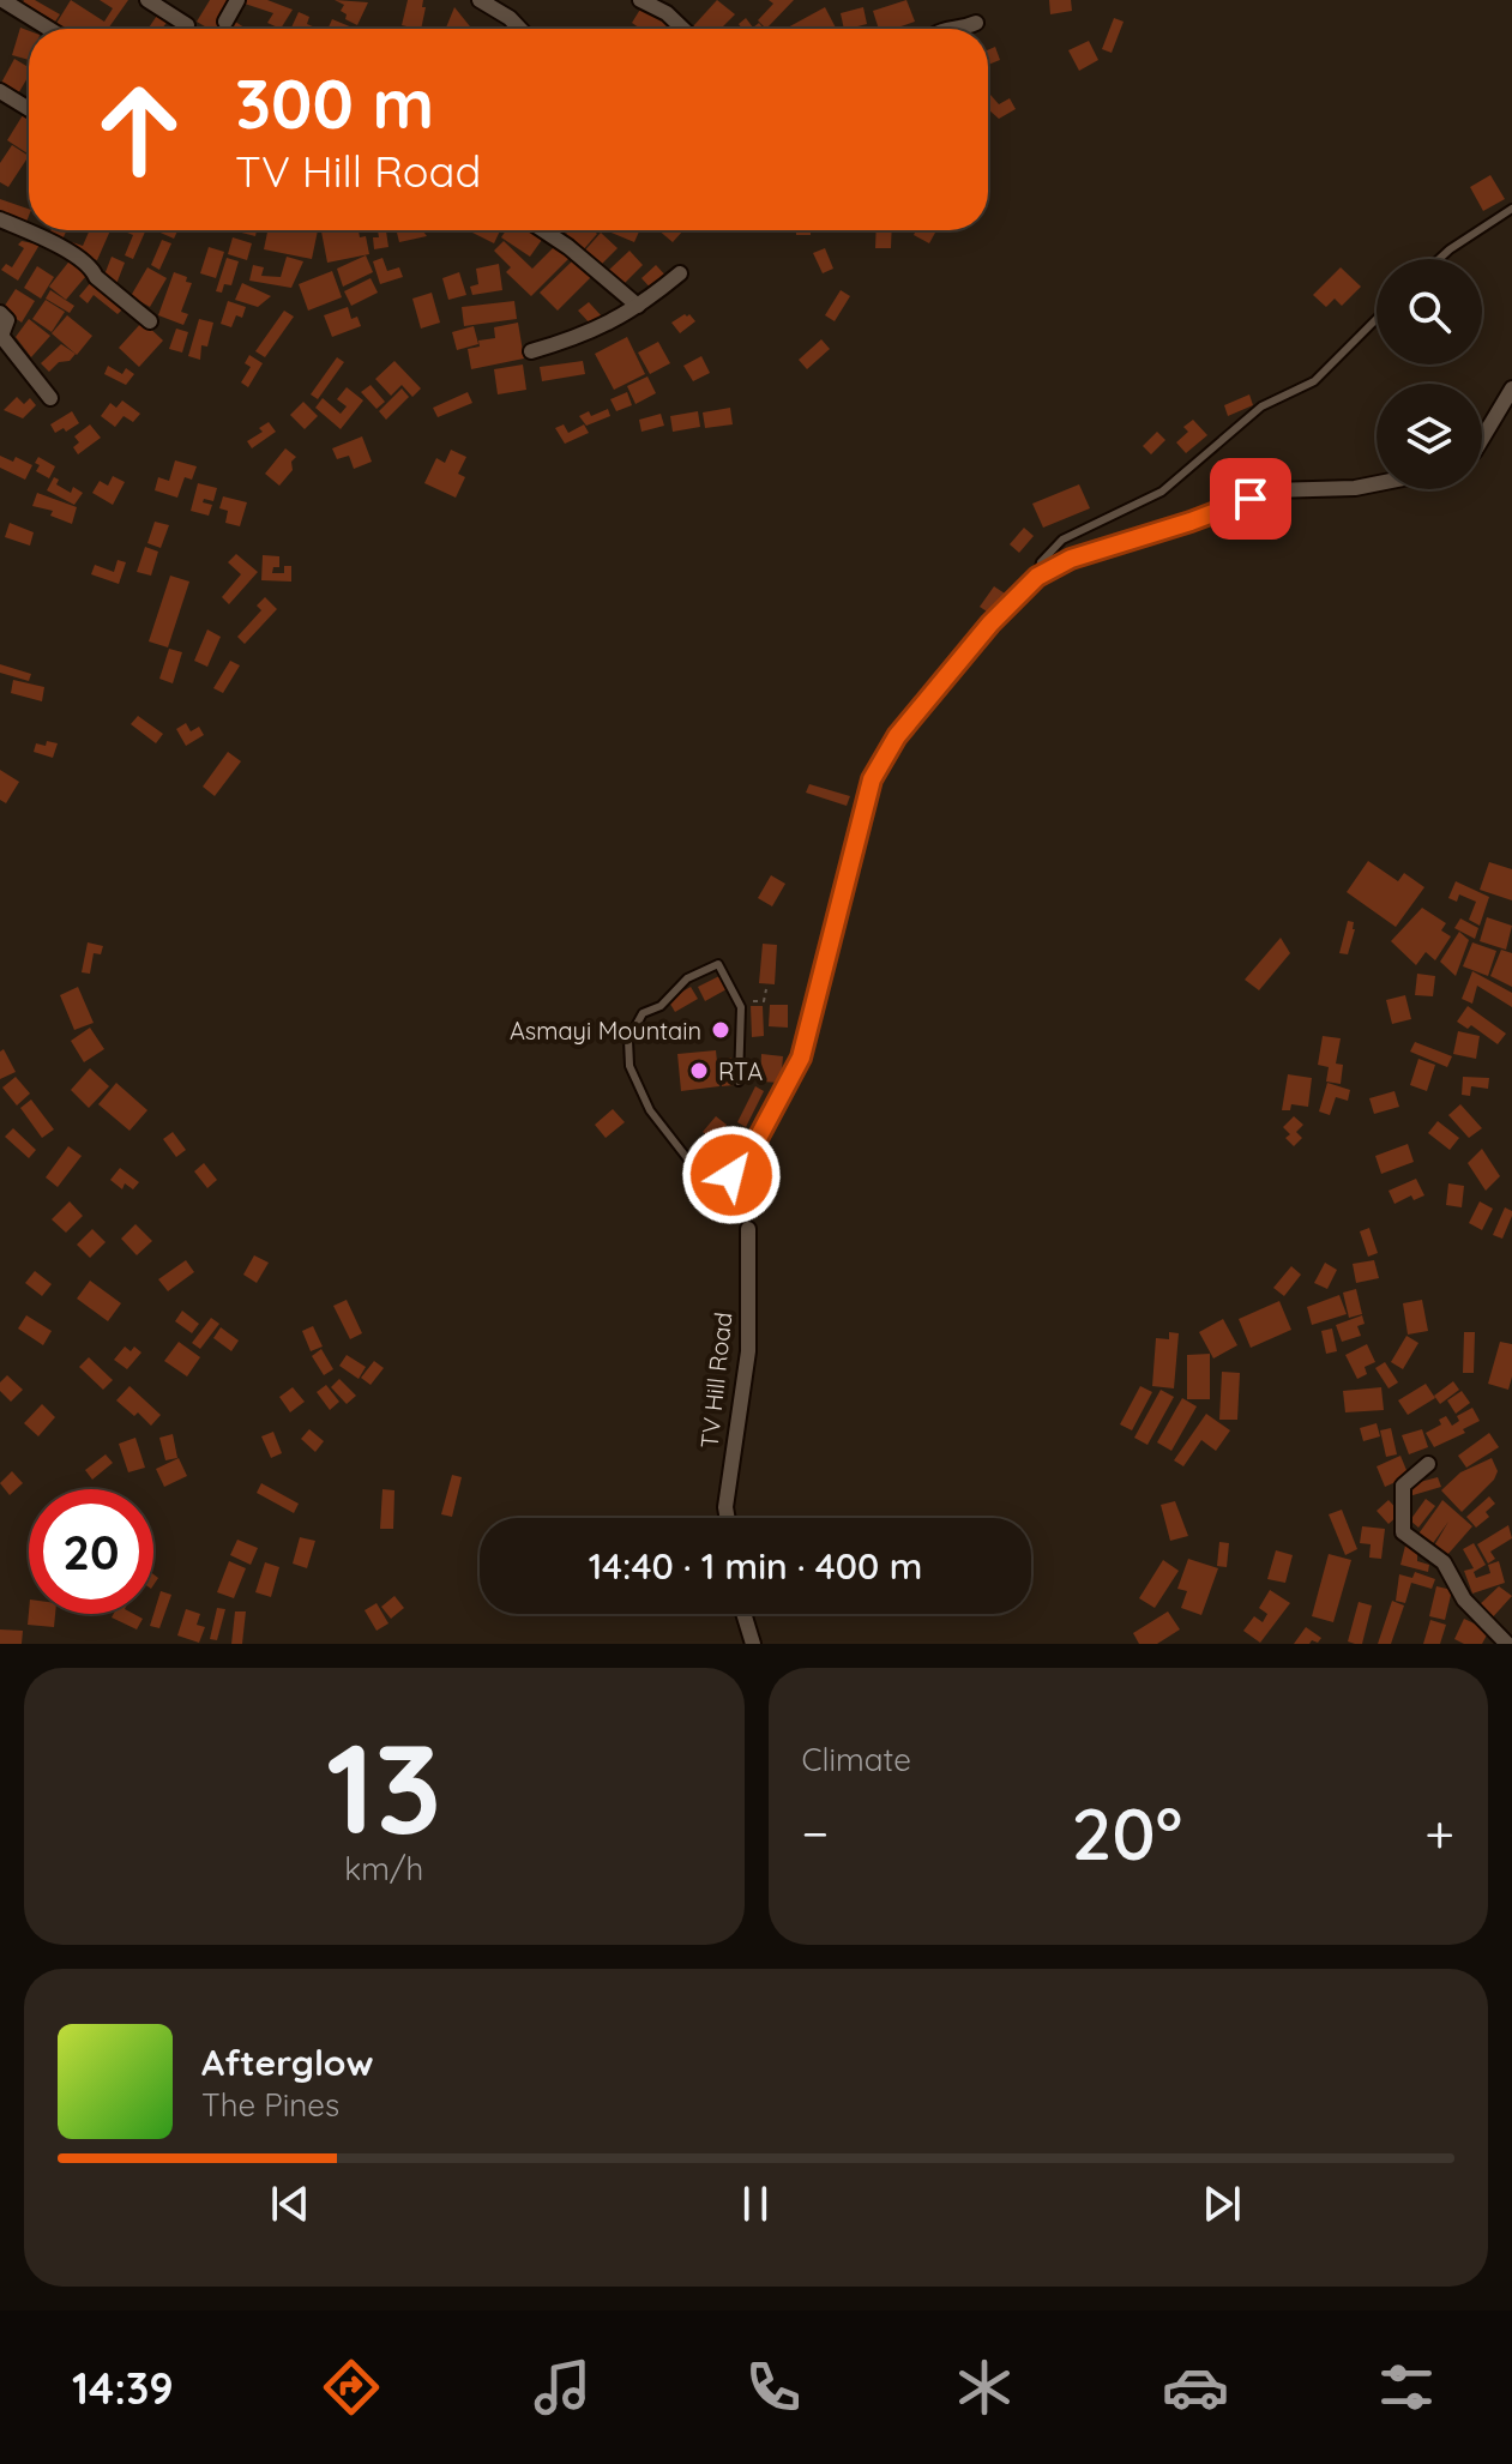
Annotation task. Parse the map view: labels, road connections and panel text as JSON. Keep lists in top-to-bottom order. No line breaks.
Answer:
{"streets":{"street":["TV Hill Road"]},"places":["Asmayi Mountain","RTA"],"page":{"turn":["300 m","TV Hill Road"],"limit":"20","trip":"14:40 · 1 min · 400 m","tile":[["13","km/h"],"Climate"],"heat":["−","20°","+"],"song":["Afterglow","The Pines"],"tabs":"14:39"}}
